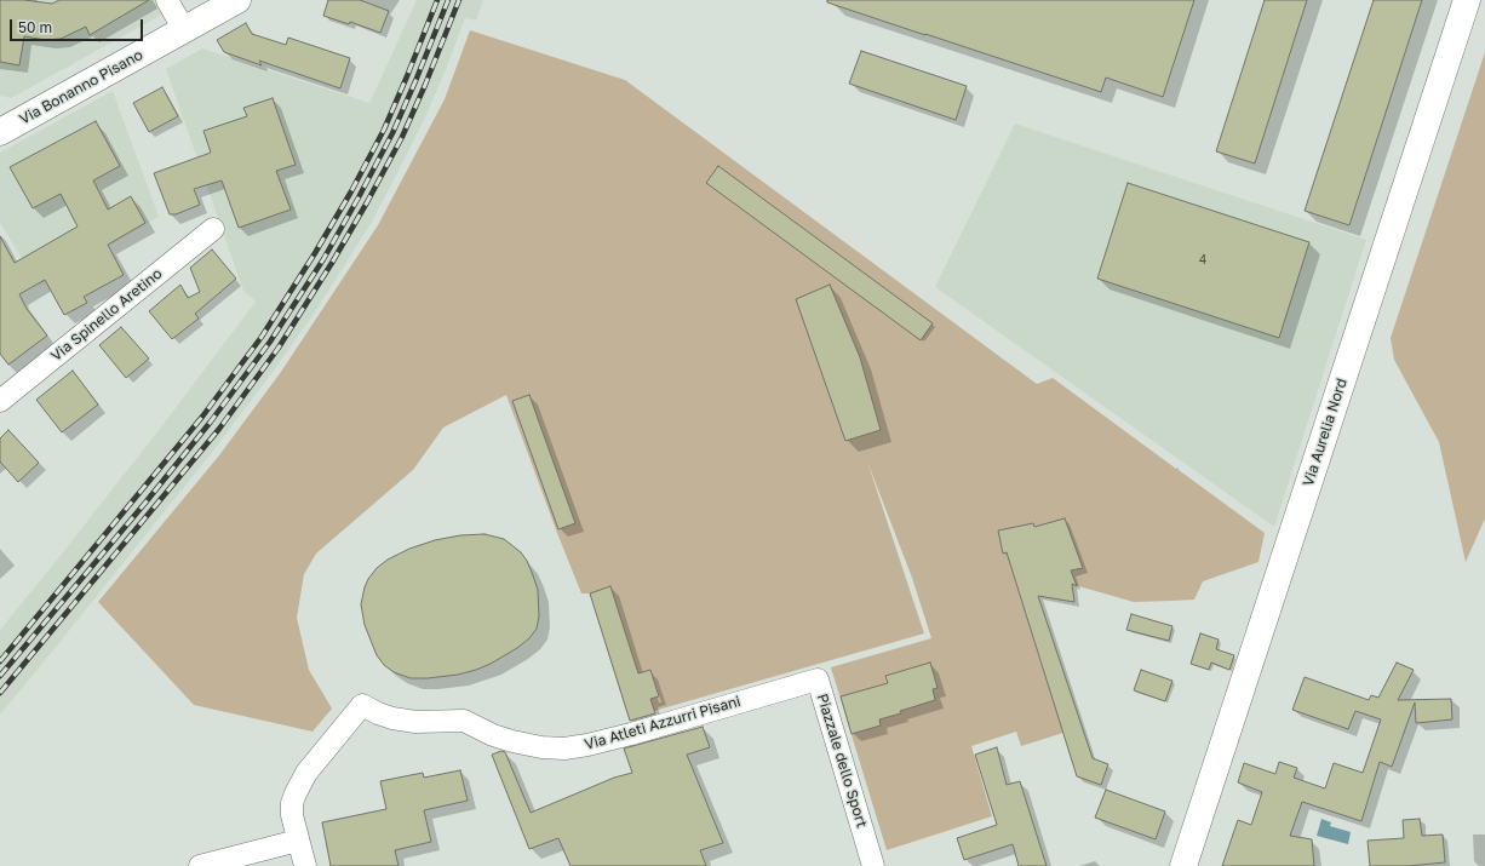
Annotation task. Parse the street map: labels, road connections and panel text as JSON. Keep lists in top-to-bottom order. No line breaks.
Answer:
{"streets":{"main road":["Via Bonanno Pisano","Via Aurelia Nord"],"street":["Via Spinello Aretino","Via Atleti Azzurri Pisani","Piazzale dello Sport"]},"crossings":[["Via Atleti Azzurri Pisani","Piazzale dello Sport"]],"house_numbers":["4"],"scale_bar":"50 m"}
